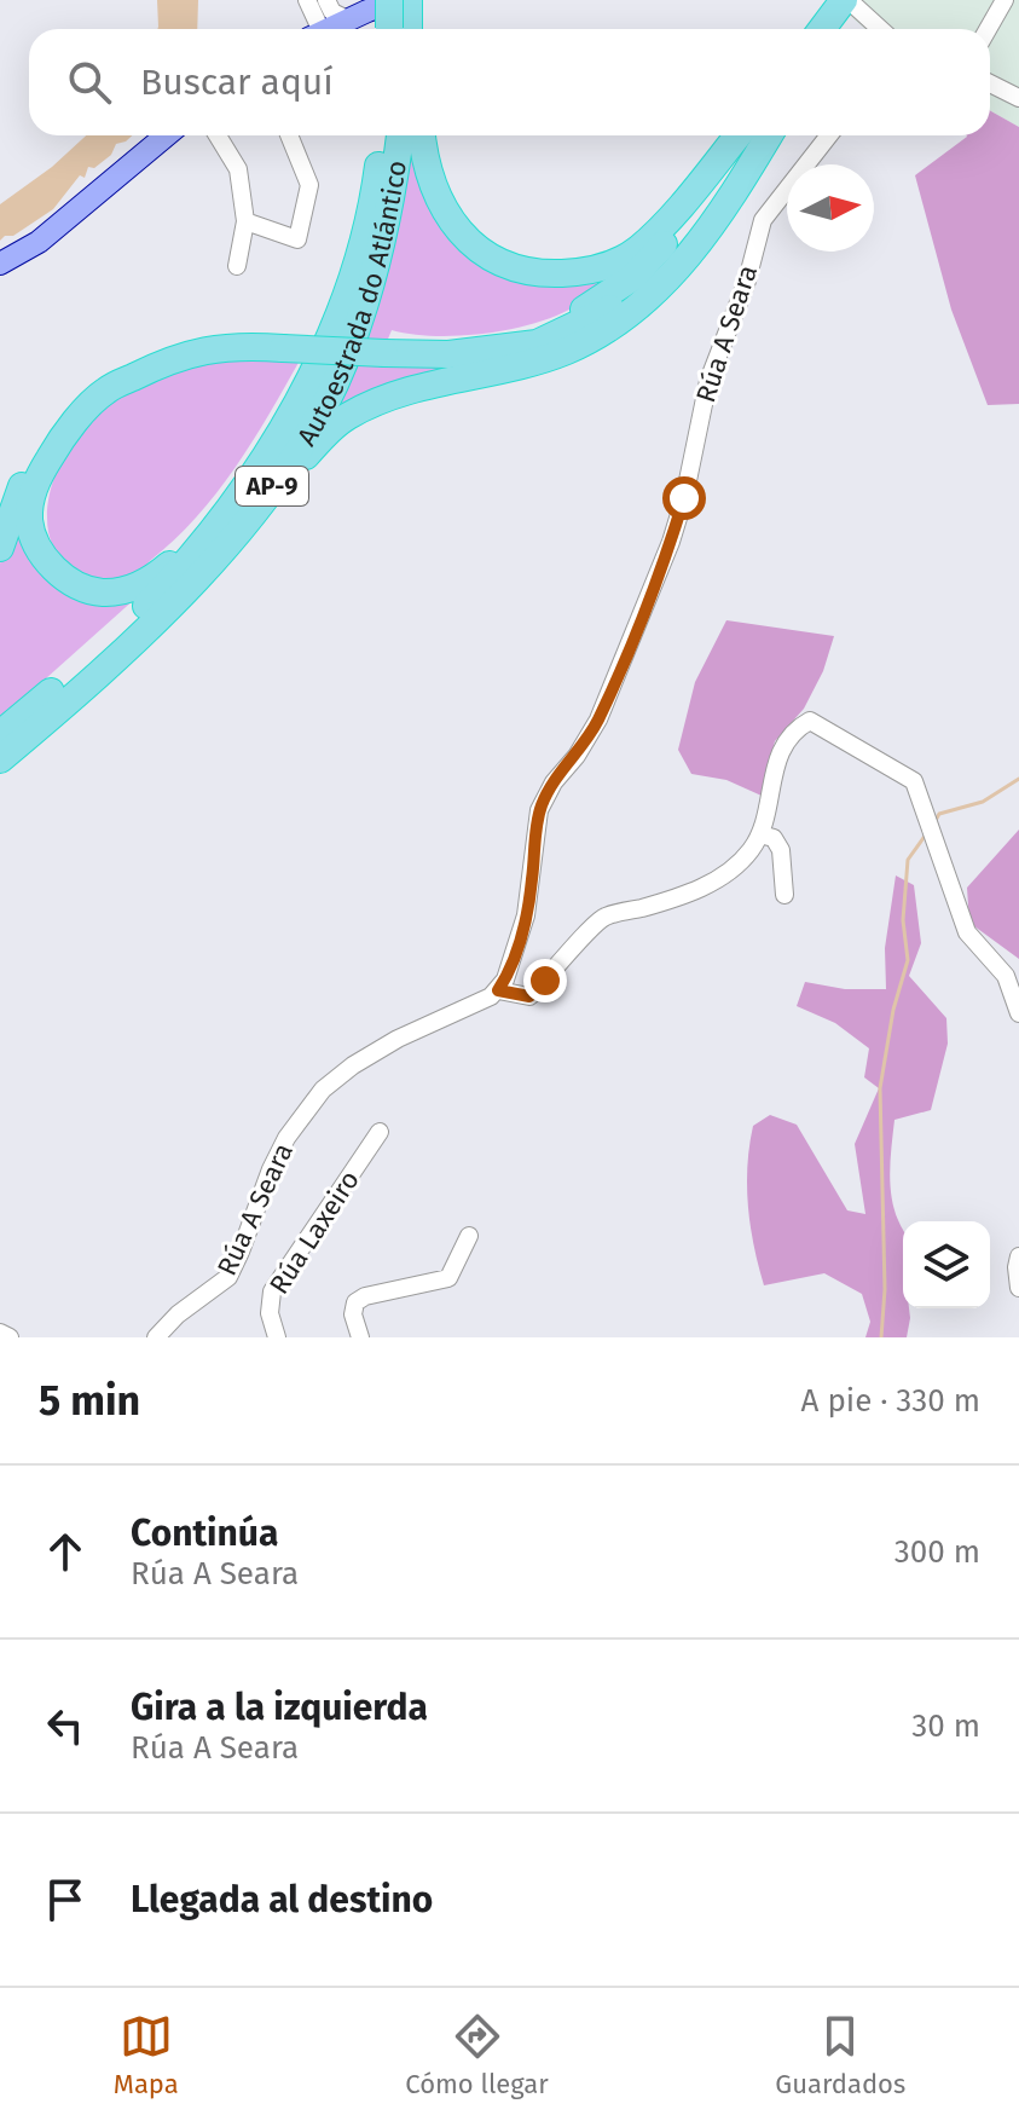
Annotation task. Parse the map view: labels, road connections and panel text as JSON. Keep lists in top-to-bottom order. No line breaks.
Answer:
{"streets":{"highway":["Autoestrada do Atlántico","AP-9"],"street":["Rúa A Seara","Rúa Laxeiro"]},"north":"right","page":{"search":"Buscar aquí","heading":["5 min","A pie · 330 m"],"list":[["Continúa","Rúa A Seara","300 m"],["Gira a la izquierda","Rúa A Seara","30 m"],"Llegada al destino"],"nav":["Mapa","Cómo llegar","Guardados"]}}
